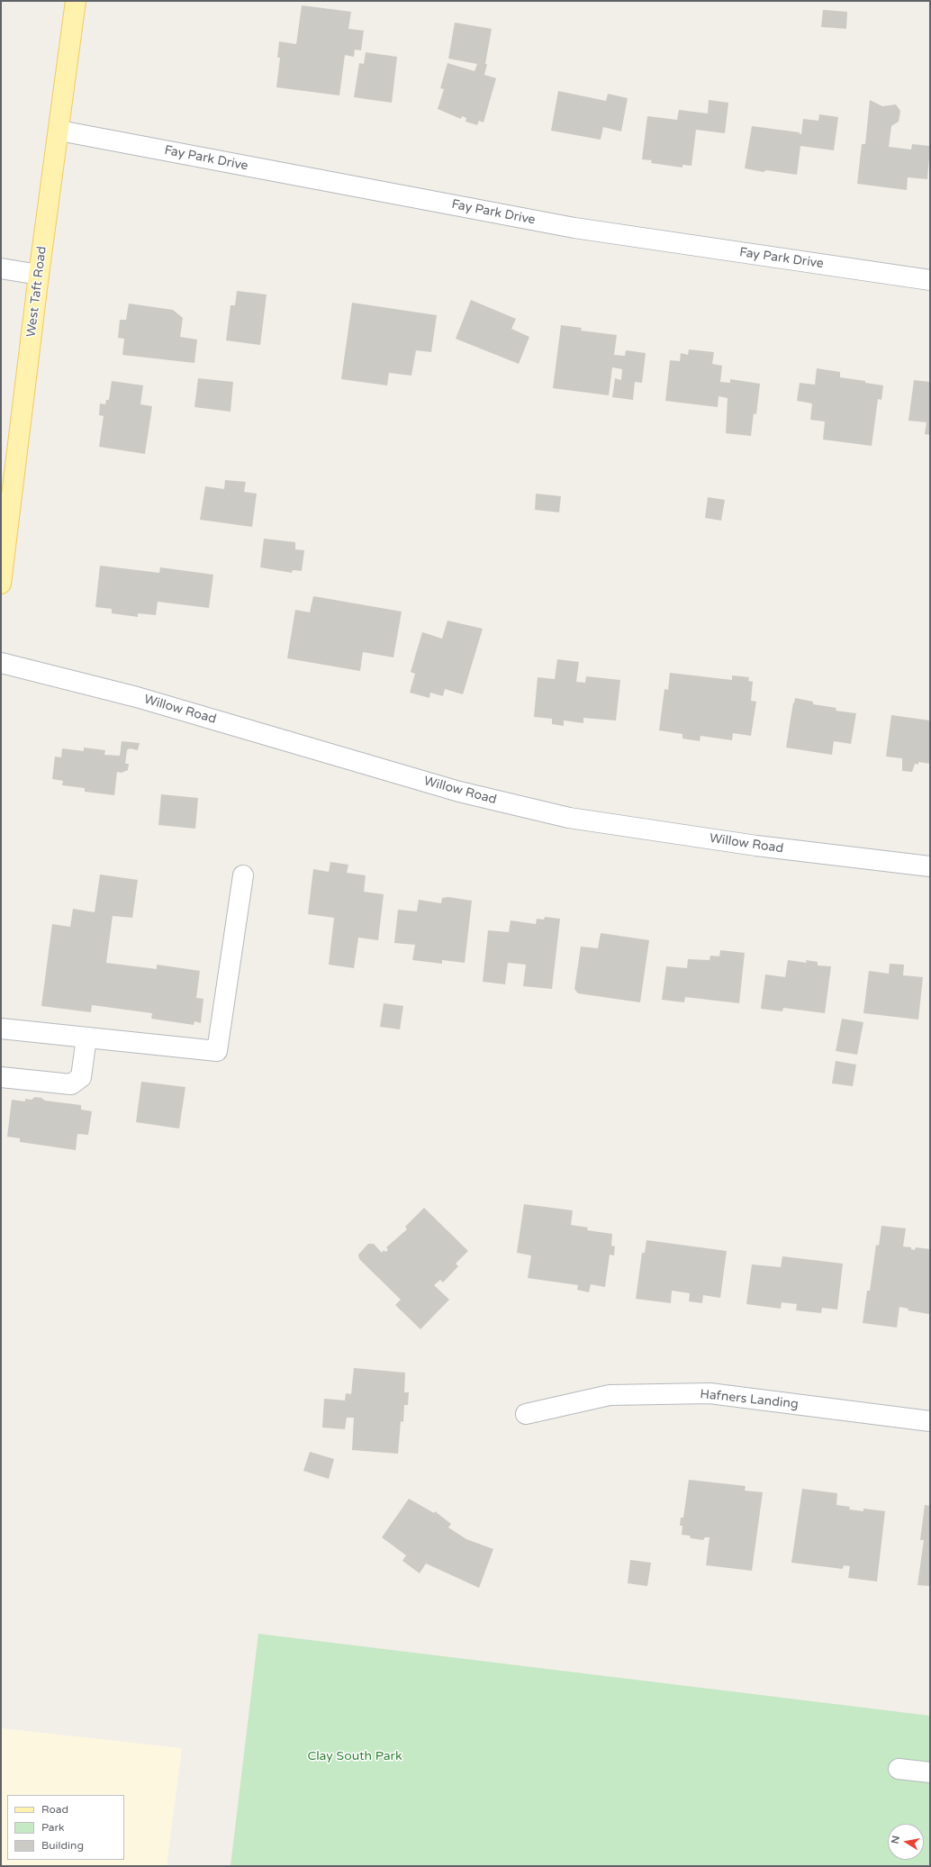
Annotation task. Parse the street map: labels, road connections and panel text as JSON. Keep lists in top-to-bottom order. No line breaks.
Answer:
{"streets":{"main road":["West Taft Road"],"street":["Fay Park Drive","Willow Road","Hafners Landing"]},"crossings":[["Fay Park Drive","West Taft Road"]],"parks":["Clay South Park"],"legend":["Road","Park","Building"],"north":"left"}
